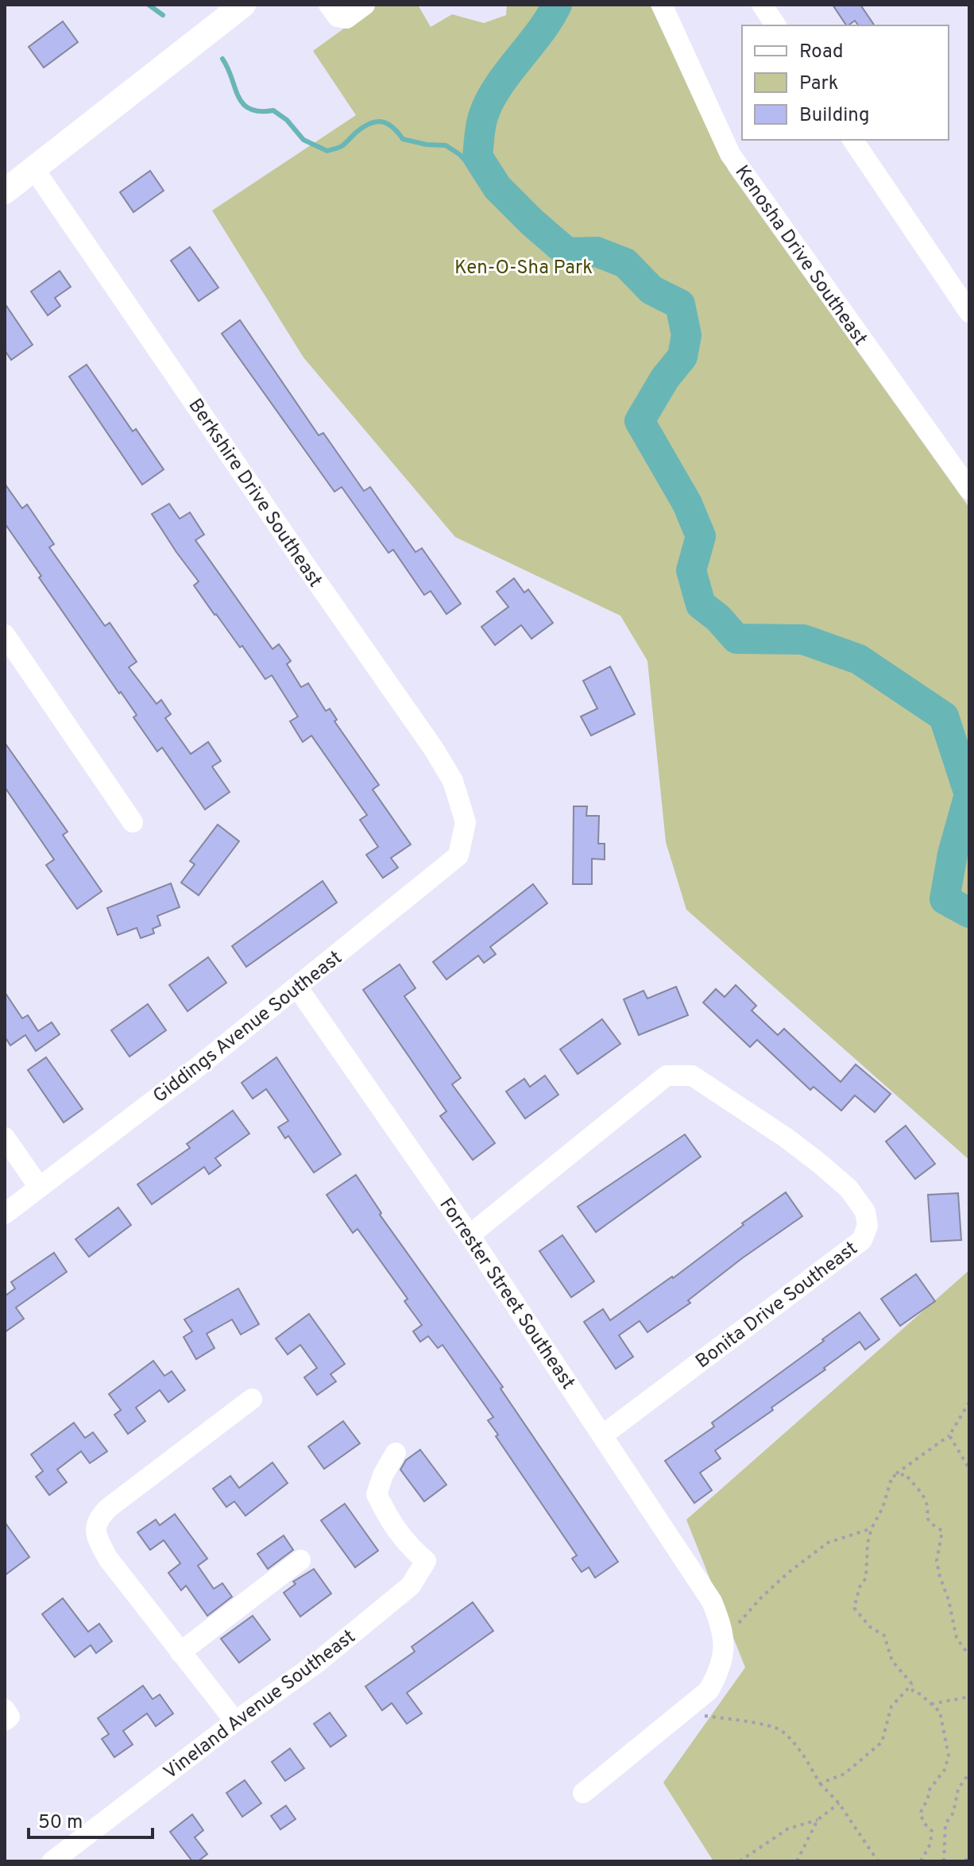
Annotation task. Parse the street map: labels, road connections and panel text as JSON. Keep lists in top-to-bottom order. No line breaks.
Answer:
{"streets":{"street":["Kenosha Drive Southeast","Berkshire Drive Southeast","Giddings Avenue Southeast","Forrester Street Southeast","Bonita Drive Southeast","Vineland Avenue Southeast"]},"crossings":[["Berkshire Drive Southeast","Giddings Avenue Southeast"],["Giddings Avenue Southeast","Forrester Street Southeast"],["Forrester Street Southeast","Bonita Drive Southeast"]],"parks":["Ken-O-Sha Park"],"legend":["Road","Park","Building"],"scale_bar":"50 m"}
